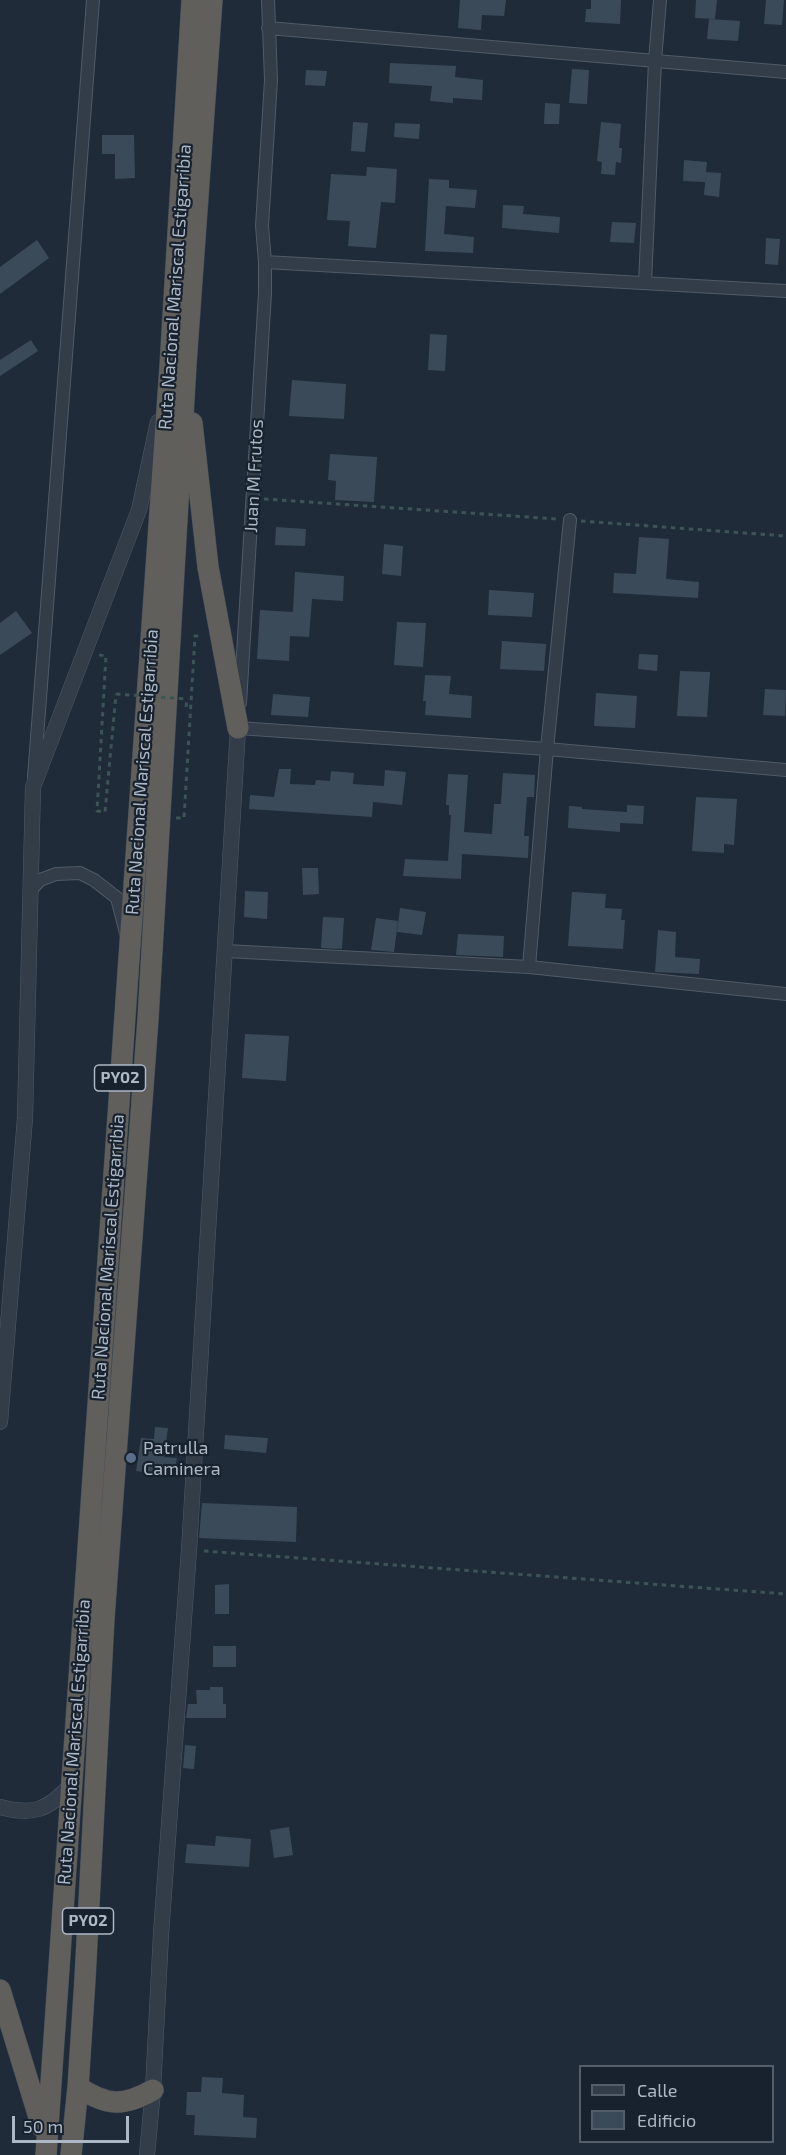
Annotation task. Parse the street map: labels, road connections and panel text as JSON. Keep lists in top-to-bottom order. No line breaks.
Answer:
{"streets":{"highway":["Ruta Nacional Mariscal Estigarribia","PY02"],"street":["Juan M Frutos"]},"places":["Patrulla Caminera"],"legend":["Calle","Edificio"],"scale_bar":"50 m"}
